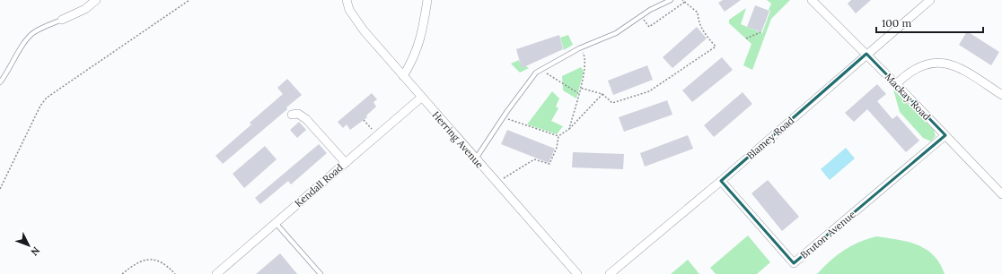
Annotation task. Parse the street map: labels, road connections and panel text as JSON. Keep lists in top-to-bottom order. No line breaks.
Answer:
{"streets":{"street":["Mackay Road","Blamey Road","Herring Avenue","Kendall Road","Bruton Avenue"]},"crossings":[["Mackay Road","Blamey Road"],["Mackay Road","Bruton Avenue"],["Blamey Road","Bruton Avenue"],["Herring Avenue","Kendall Road"]],"scale_bar":"100 m","north":"bottom right"}
